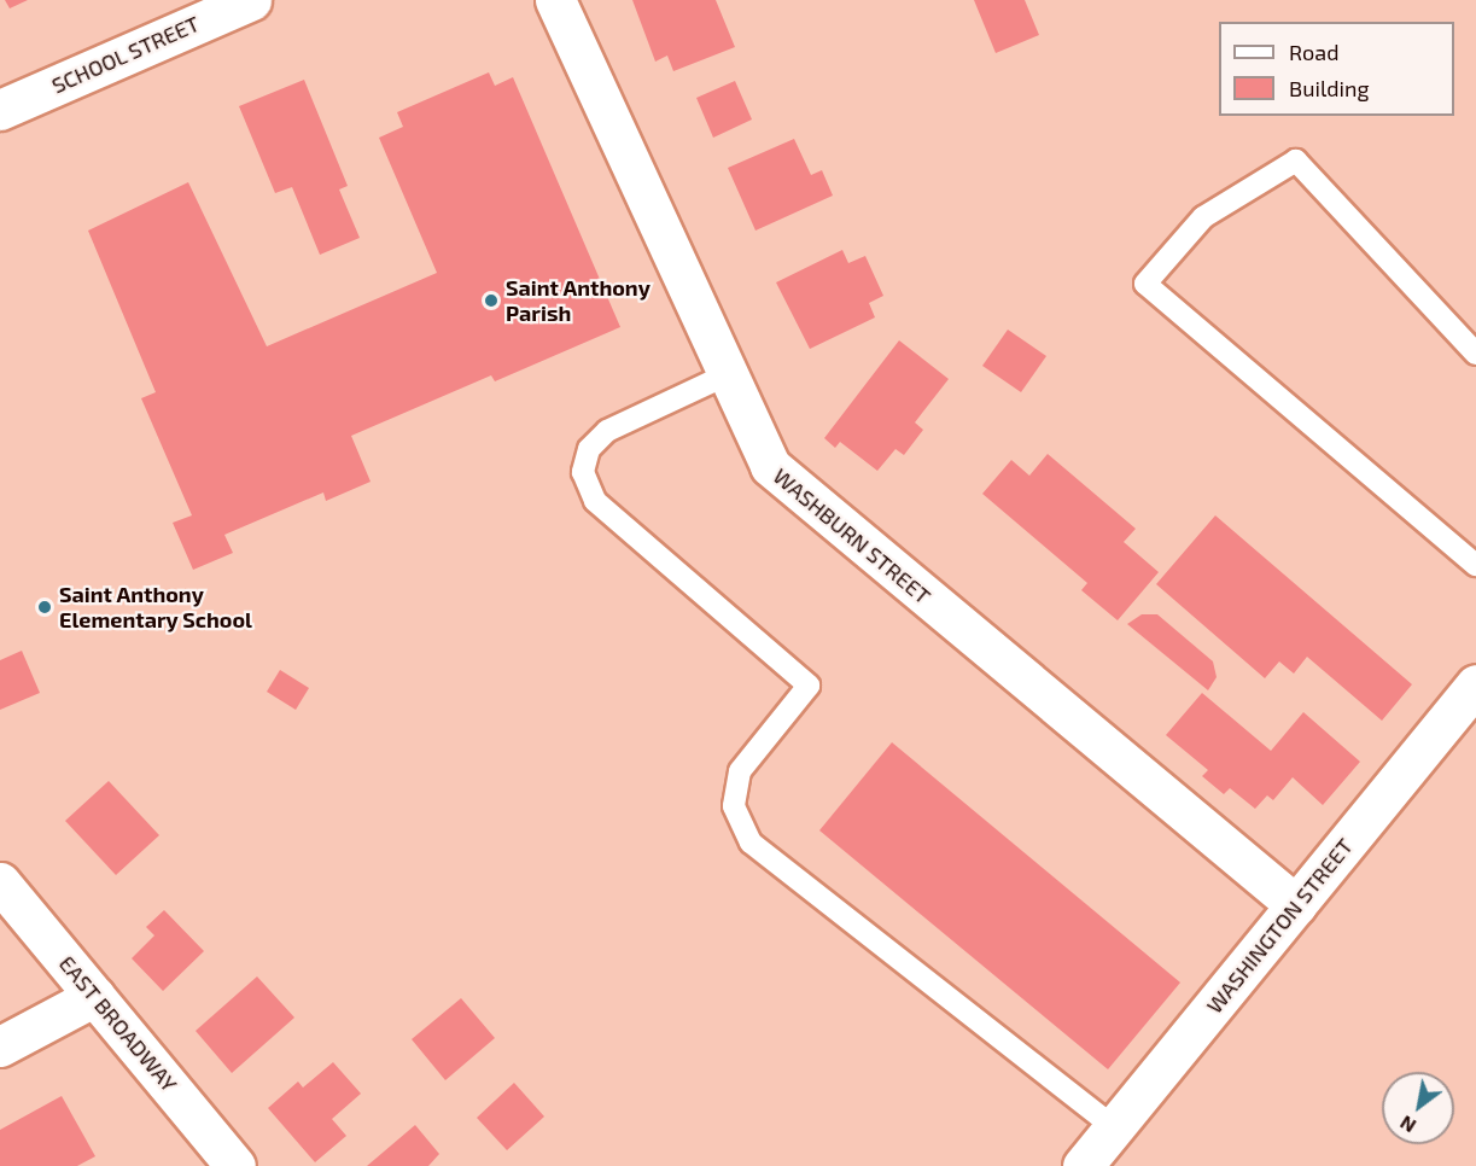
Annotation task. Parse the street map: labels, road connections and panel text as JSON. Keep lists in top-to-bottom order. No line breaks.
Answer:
{"streets":{"street":["SCHOOL STREET","WASHBURN STREET","WASHINGTON STREET","EAST BROADWAY"]},"crossings":[["WASHBURN STREET","WASHINGTON STREET"]],"places":["Saint Anthony Parish","Saint Anthony Elementary School"],"legend":["Road","Building"],"north":"bottom left"}
